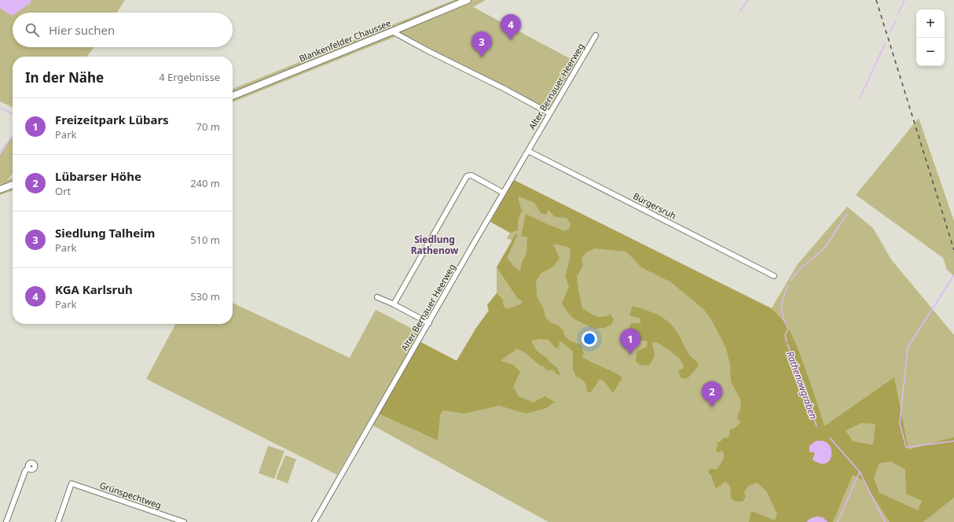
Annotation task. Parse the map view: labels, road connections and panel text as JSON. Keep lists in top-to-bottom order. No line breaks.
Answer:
{"streets":{"street":["Blankenfelder Chaussee","Alter Bernauer Heerweg","Bürgersruh","Grünspechtweg"]},"crossings":[["Alter Bernauer Heerweg","Bürgersruh"]],"districts":["Siedlung Rathenow"],"water":["Rathenowgraben"],"page":{"map_buttons":["+","−"],"search":"Hier suchen","pins":["4","3","1","2"],"heading":["In der Nähe","4 Ergebnisse"],"list":[{"mark":"1","name":"Freizeitpark Lübars","note":"Park","value":"70 m"},{"mark":"2","name":"Lübarser Höhe","note":"Ort","value":"240 m"},{"mark":"3","name":"Siedlung Talheim","note":"Park","value":"510 m"},{"mark":"4","name":"KGA Karlsruh","note":"Park","value":"530 m"}]}}
